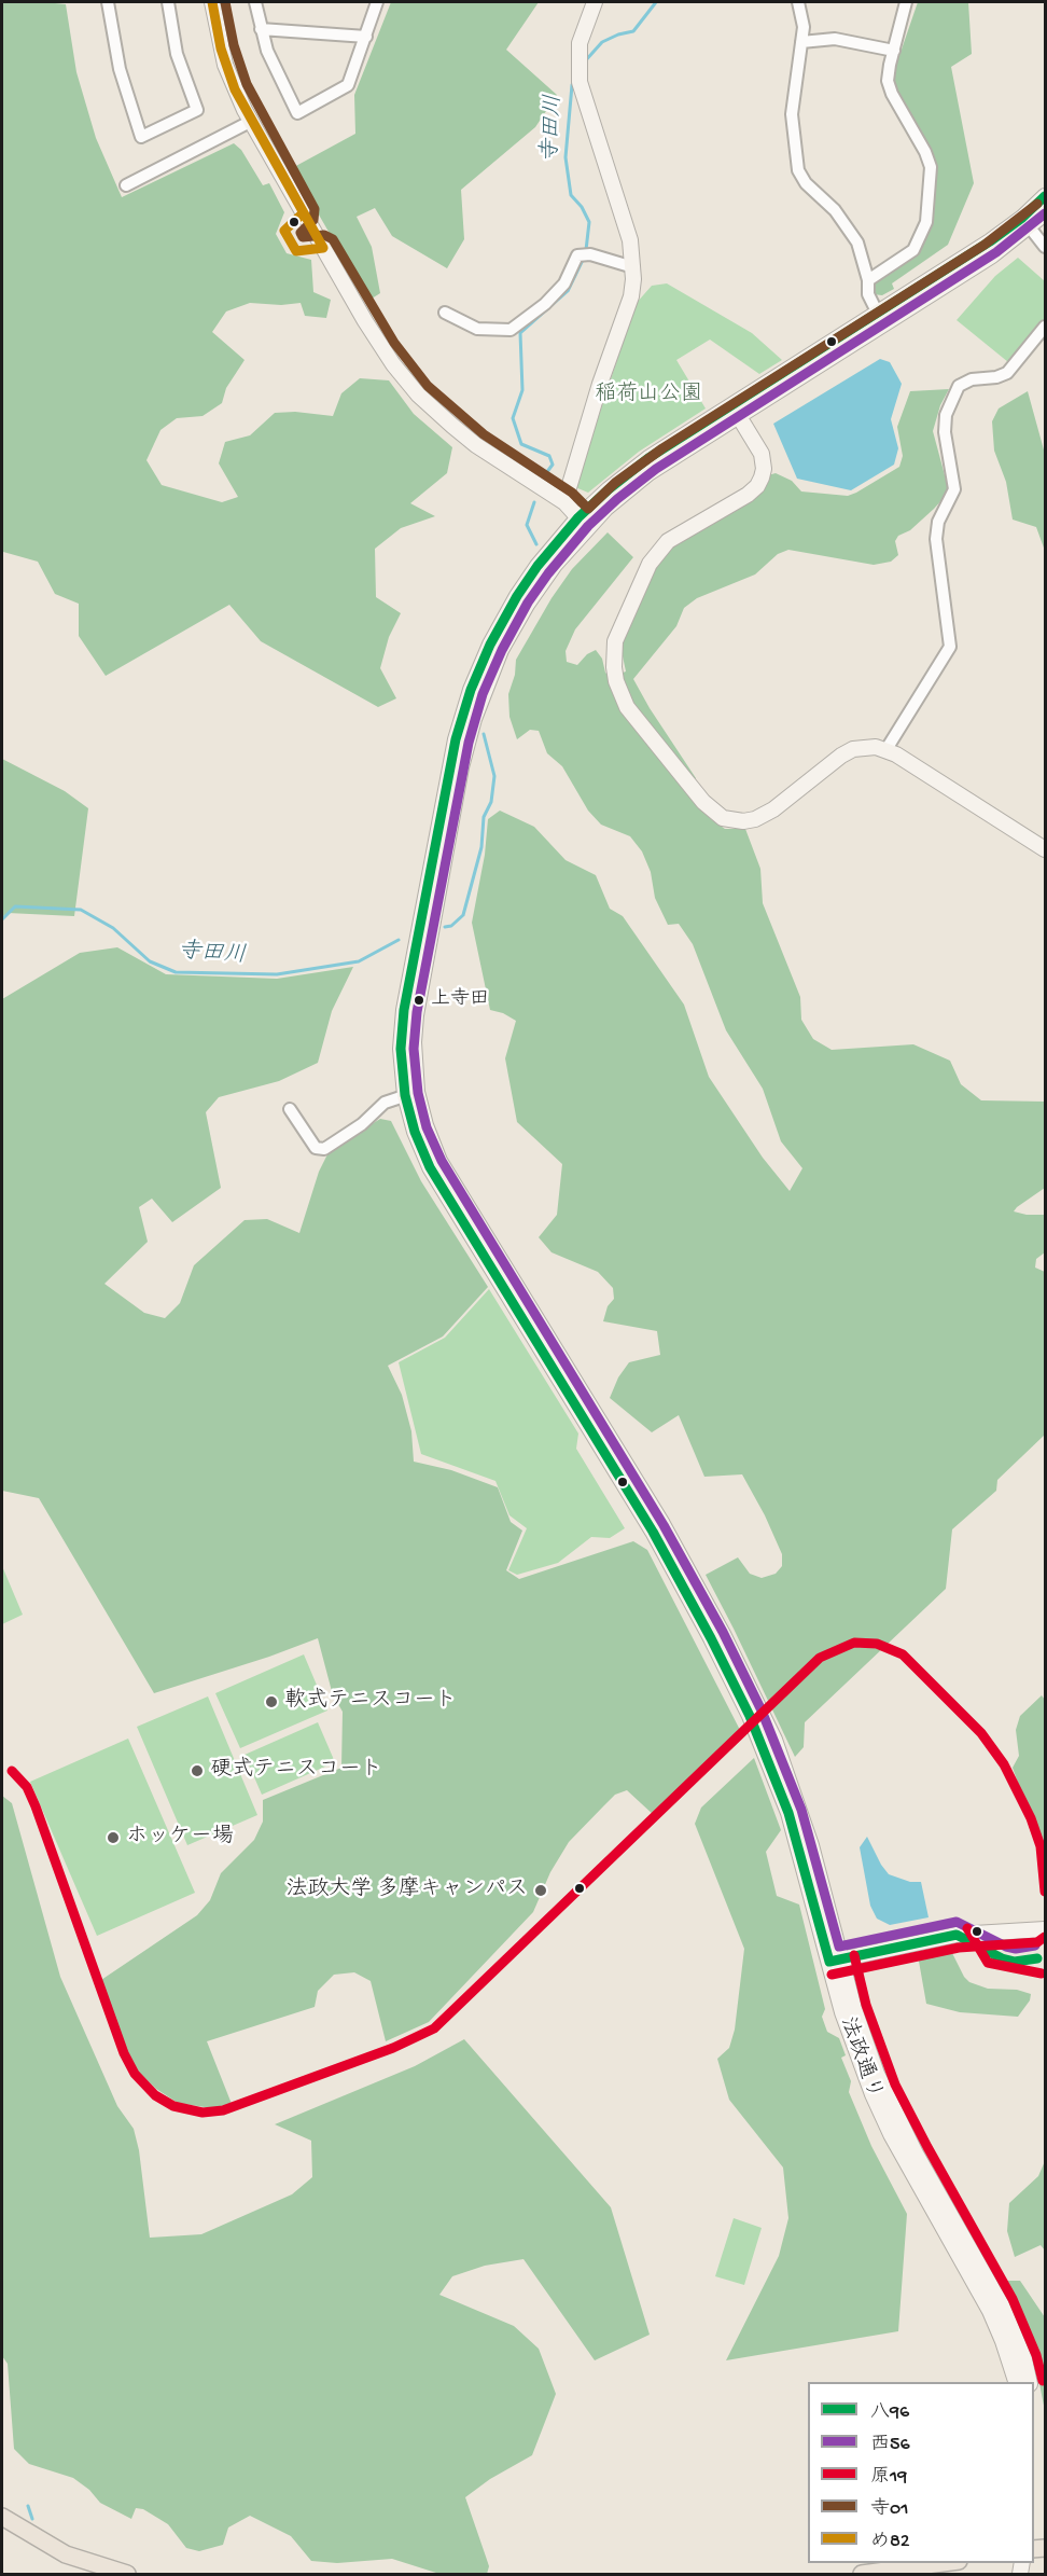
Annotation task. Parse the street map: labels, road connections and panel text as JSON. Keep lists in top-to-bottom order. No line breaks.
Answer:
{"streets":{"street":["法政通り"]},"water":["寺田川"],"parks":["稲荷山公園"],"places":["上寺田","軟式テニスコート","硬式テニスコート","ホッケー場","法政大学 多摩キャンパス"],"lines":["transit line 寺01","transit line め82","transit line 八96","transit line 西56","transit line 原19"],"legend":["八96","西56","原19","寺01","め82"]}
